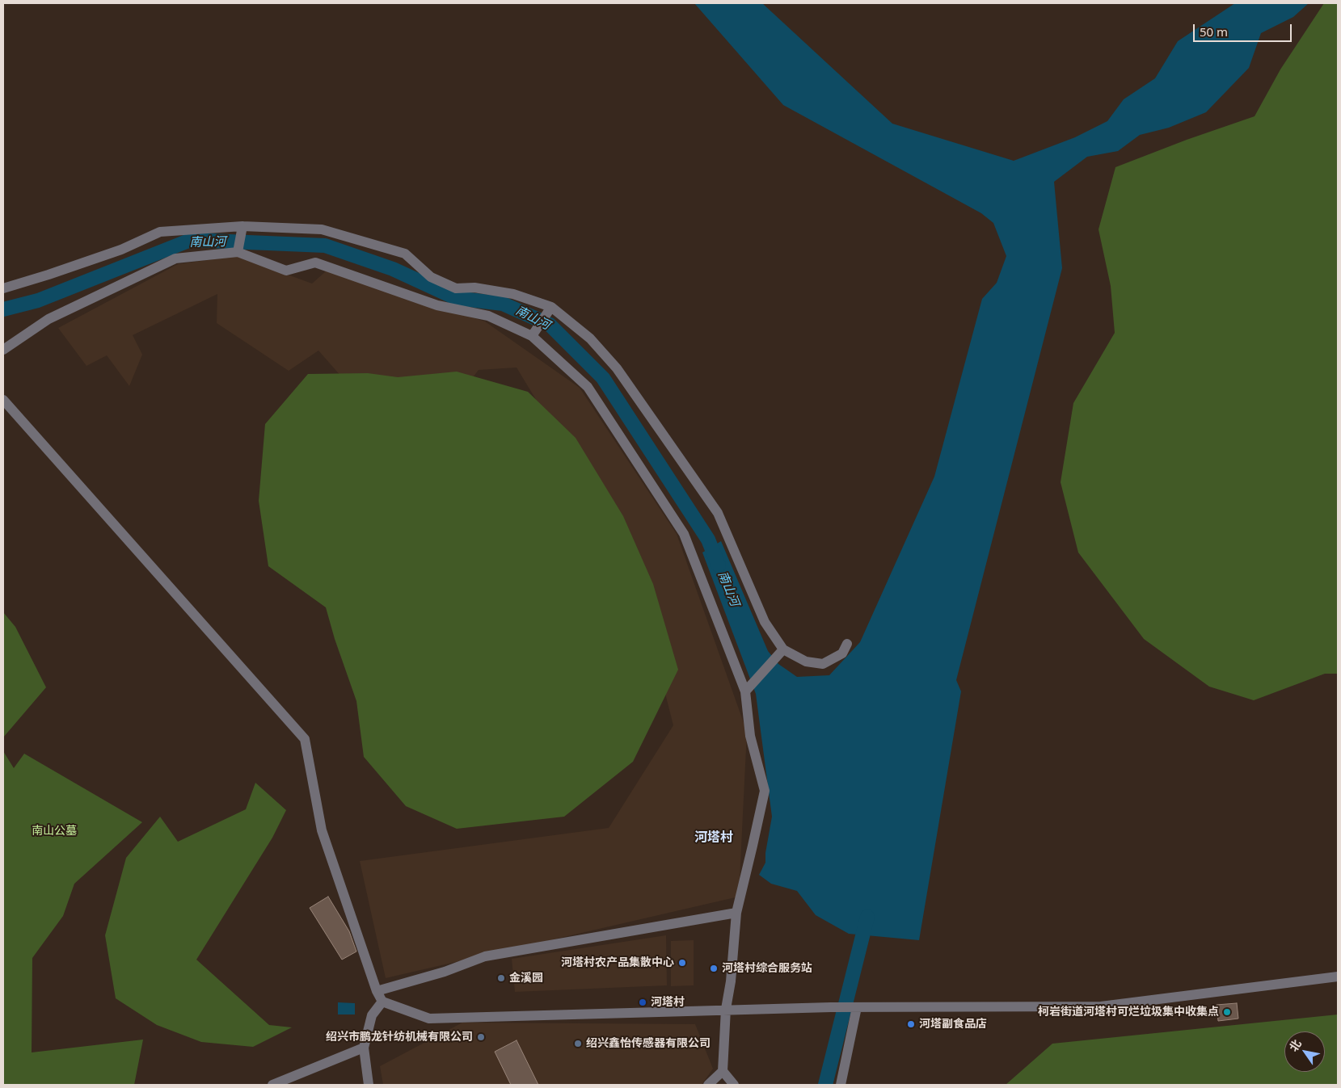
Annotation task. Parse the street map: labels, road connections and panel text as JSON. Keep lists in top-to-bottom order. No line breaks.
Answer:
{"districts":["河塔村"],"water":["南山河"],"parks":["南山公墓"],"places":["河塔村农产品集散中心","河塔村综合服务站","金溪园","河塔村","柯岩街道河塔村可烂垃圾集中收集点","河塔副食品店","绍兴市鹏龙针纺机械有限公司","绍兴鑫怡传感器有限公司"],"scale_bar":"50 m","north":"top left"}
